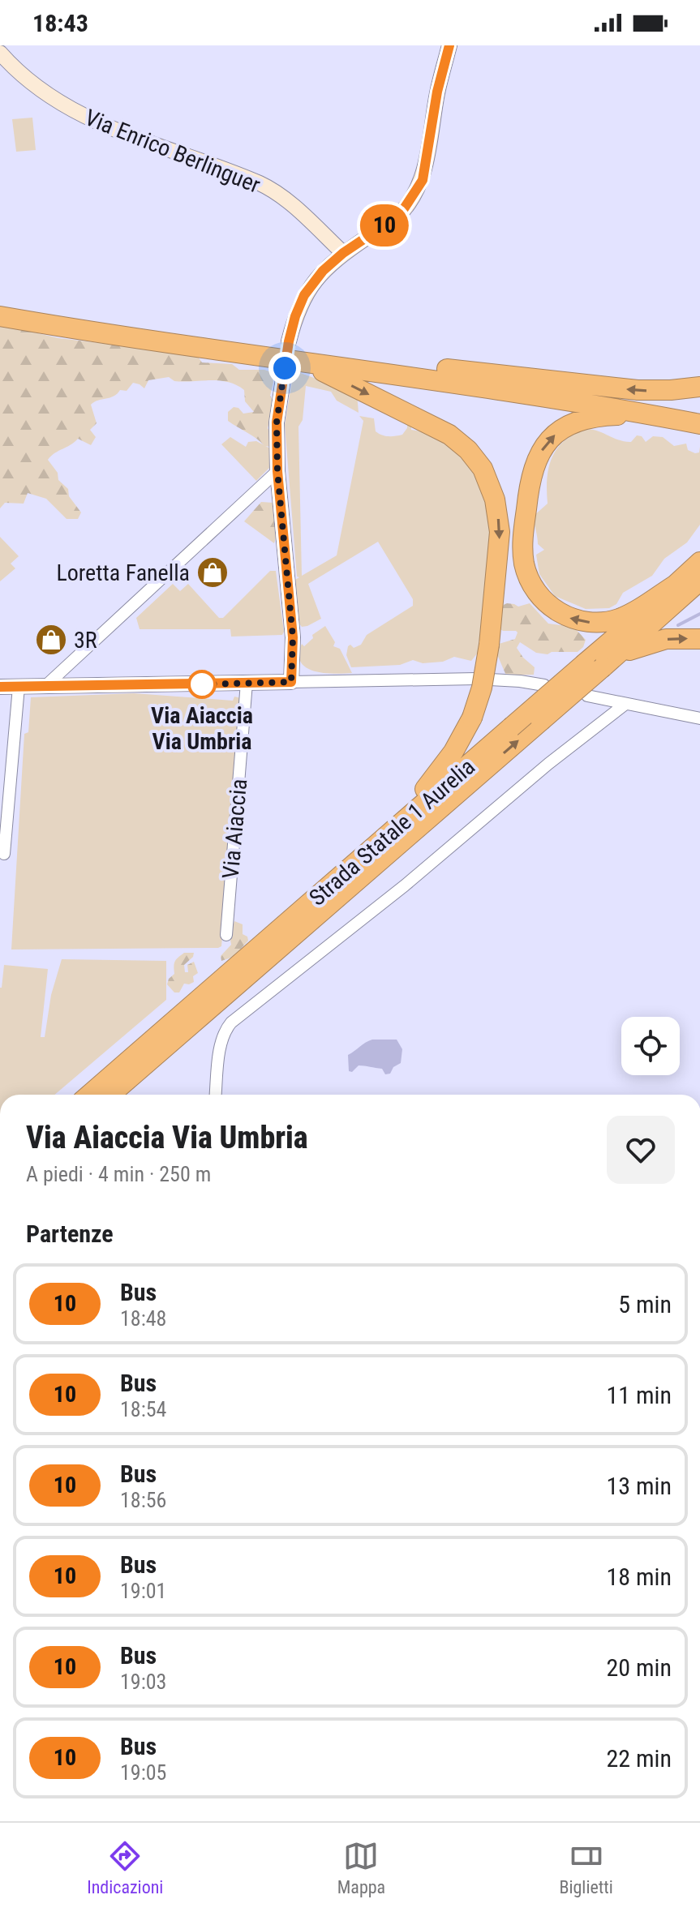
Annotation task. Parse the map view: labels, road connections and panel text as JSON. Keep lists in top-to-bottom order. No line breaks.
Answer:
{"streets":{"highway":["Strada Statale 1 Aurelia"],"street":["Via Enrico Berlinguer","Via Aiaccia"]},"places":{"shop":["Loretta Fanella","3R"],"other":["Via Aiaccia Via Umbria"]},"lines":["bus line 10"],"page":{"status":"18:43","on_map":"10","heading":[["Via Aiaccia Via Umbria","A piedi · 4 min · 250 m"],"Partenze"],"list":[{"mark":"10","name":"Bus","note":"18:48","value":"5 min"},{"mark":"10","name":"Bus","note":"18:54","value":"11 min"},{"mark":"10","name":"Bus","note":"18:56","value":"13 min"},{"mark":"10","name":"Bus","note":"19:01","value":"18 min"},{"mark":"10","name":"Bus","note":"19:03","value":"20 min"},{"mark":"10","name":"Bus","note":"19:05","value":"22 min"}],"tabs":["Indicazioni","Mappa","Biglietti"]}}
